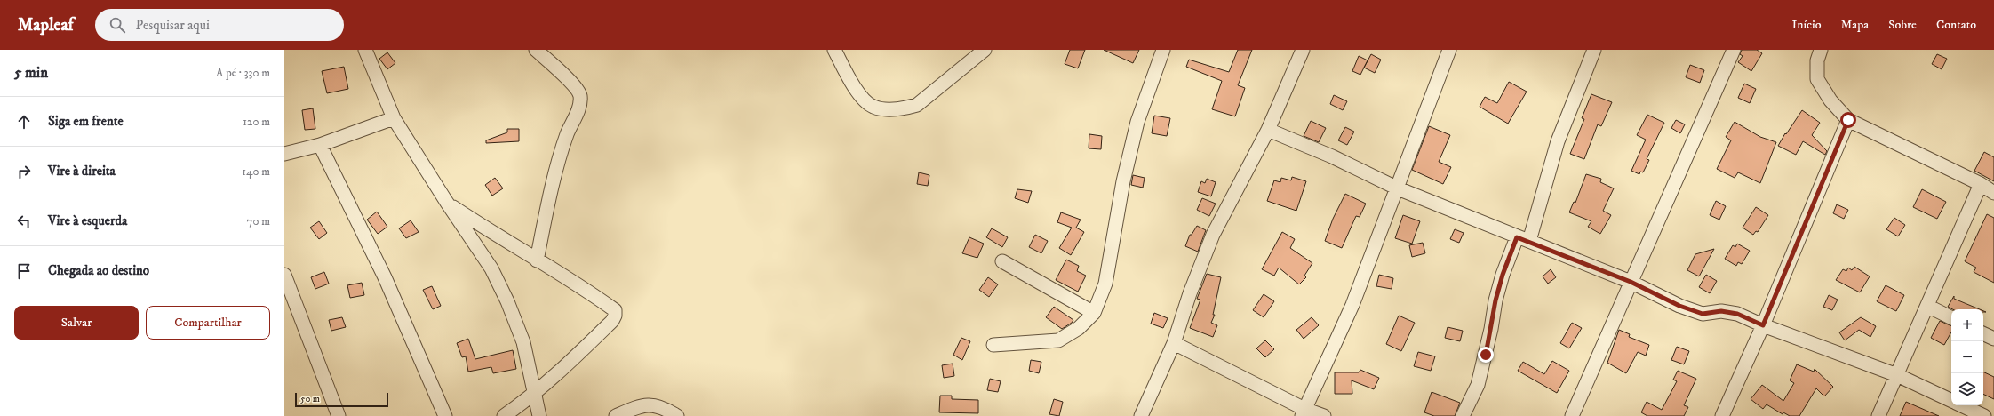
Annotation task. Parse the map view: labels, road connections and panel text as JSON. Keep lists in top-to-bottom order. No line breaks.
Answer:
{"scale_bar":"50 m","page":{"header":"Mapleaf","search":"Pesquisar aqui","nav":["Início","Mapa","Sobre","Contato"],"heading":["5 min","A pé · 330 m"],"list":[["Siga em frente","120 m"],["Vire à direita","140 m"],["Vire à esquerda","70 m"],"Chegada ao destino"],"buttons":["Salvar","Compartilhar"],"map_buttons":["+","−"],"scale":"50 m"}}
